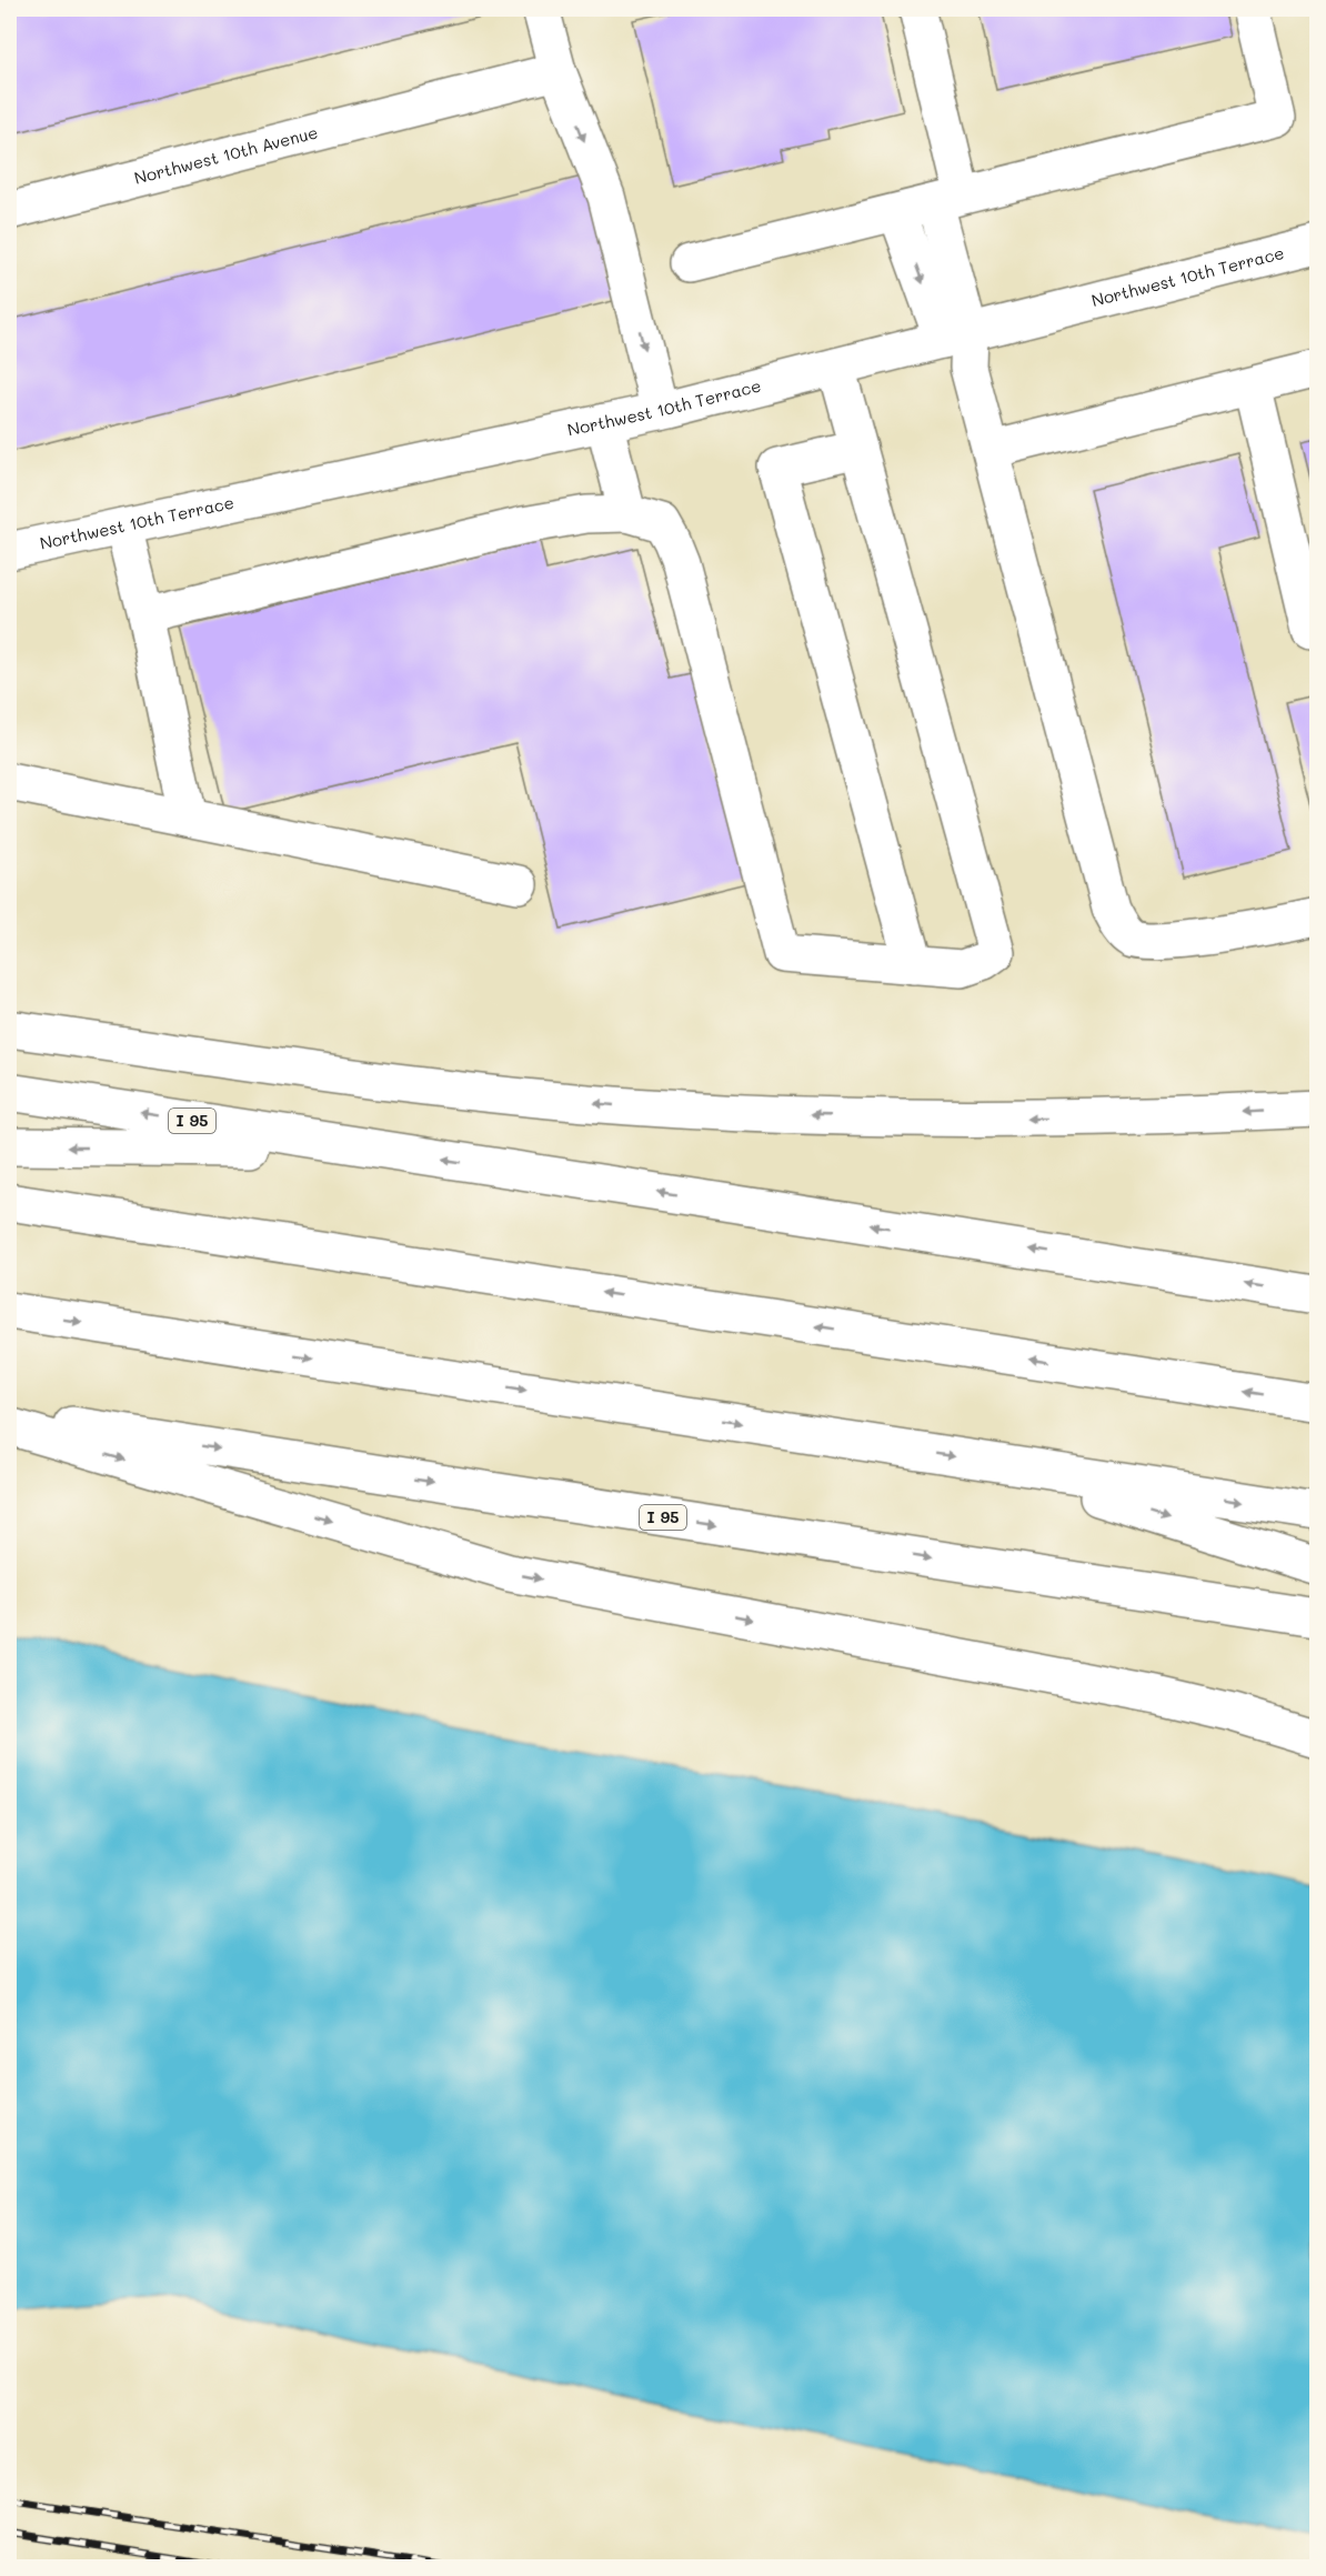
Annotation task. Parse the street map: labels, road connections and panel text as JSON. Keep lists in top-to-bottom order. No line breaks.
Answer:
{"streets":{"main road":["Northwest 10th Avenue","Northwest 10th Terrace","I 95"]}}
